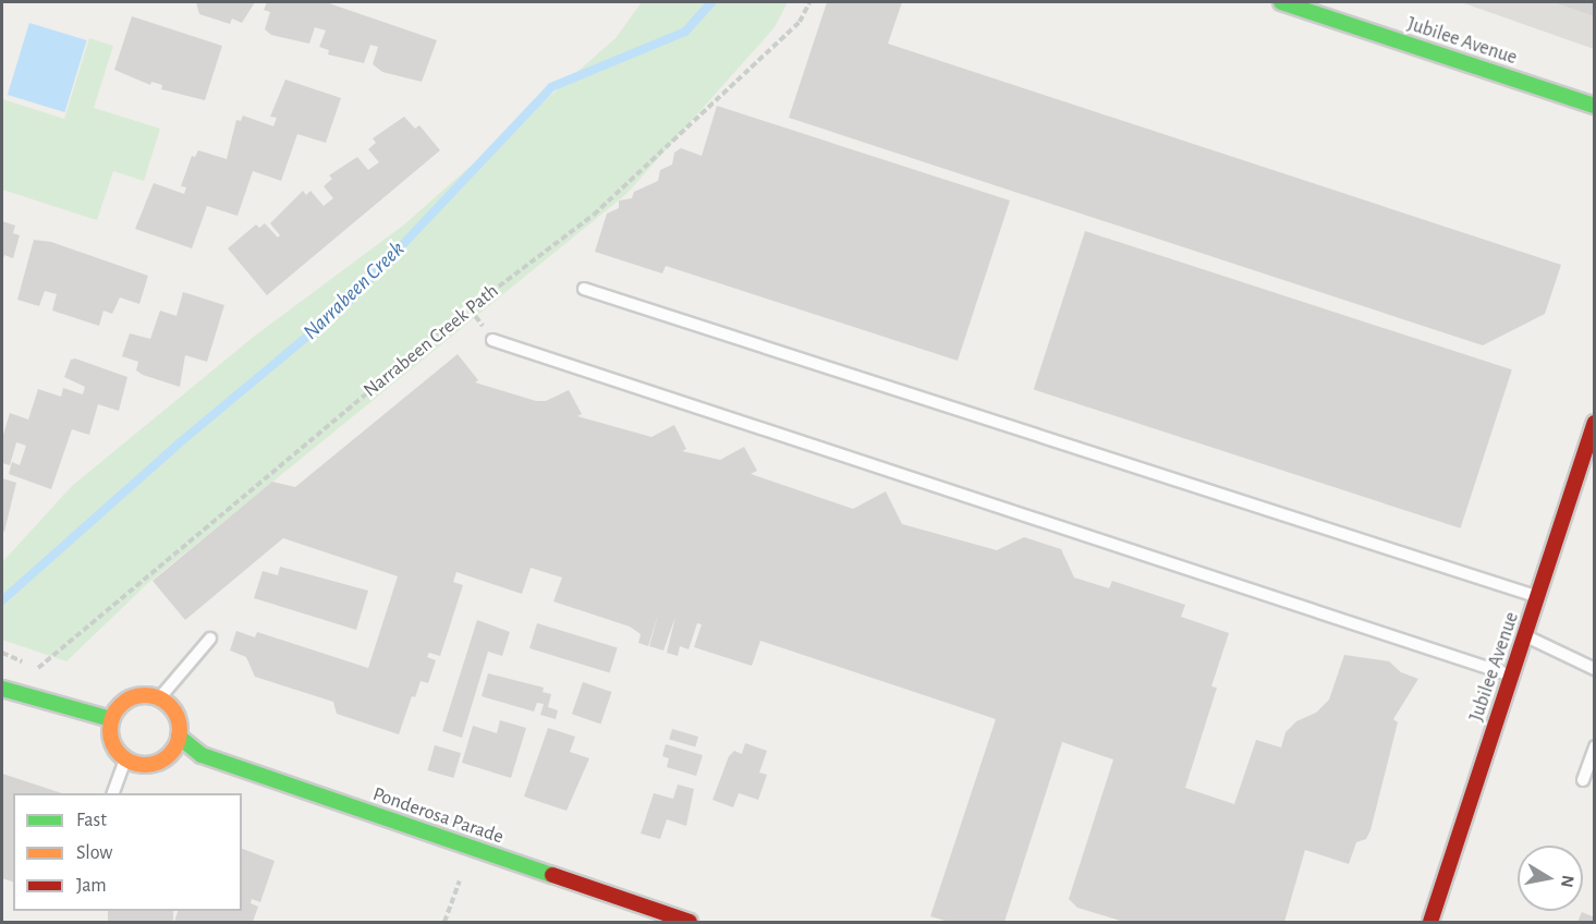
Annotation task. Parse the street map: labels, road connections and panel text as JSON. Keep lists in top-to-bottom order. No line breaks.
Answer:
{"streets":{"street":["Jubilee Avenue","Ponderosa Parade"],"path":["Narrabeen Creek Path"]},"water":["Narrabeen Creek"],"legend":["Fast","Slow","Jam"],"north":"right"}
